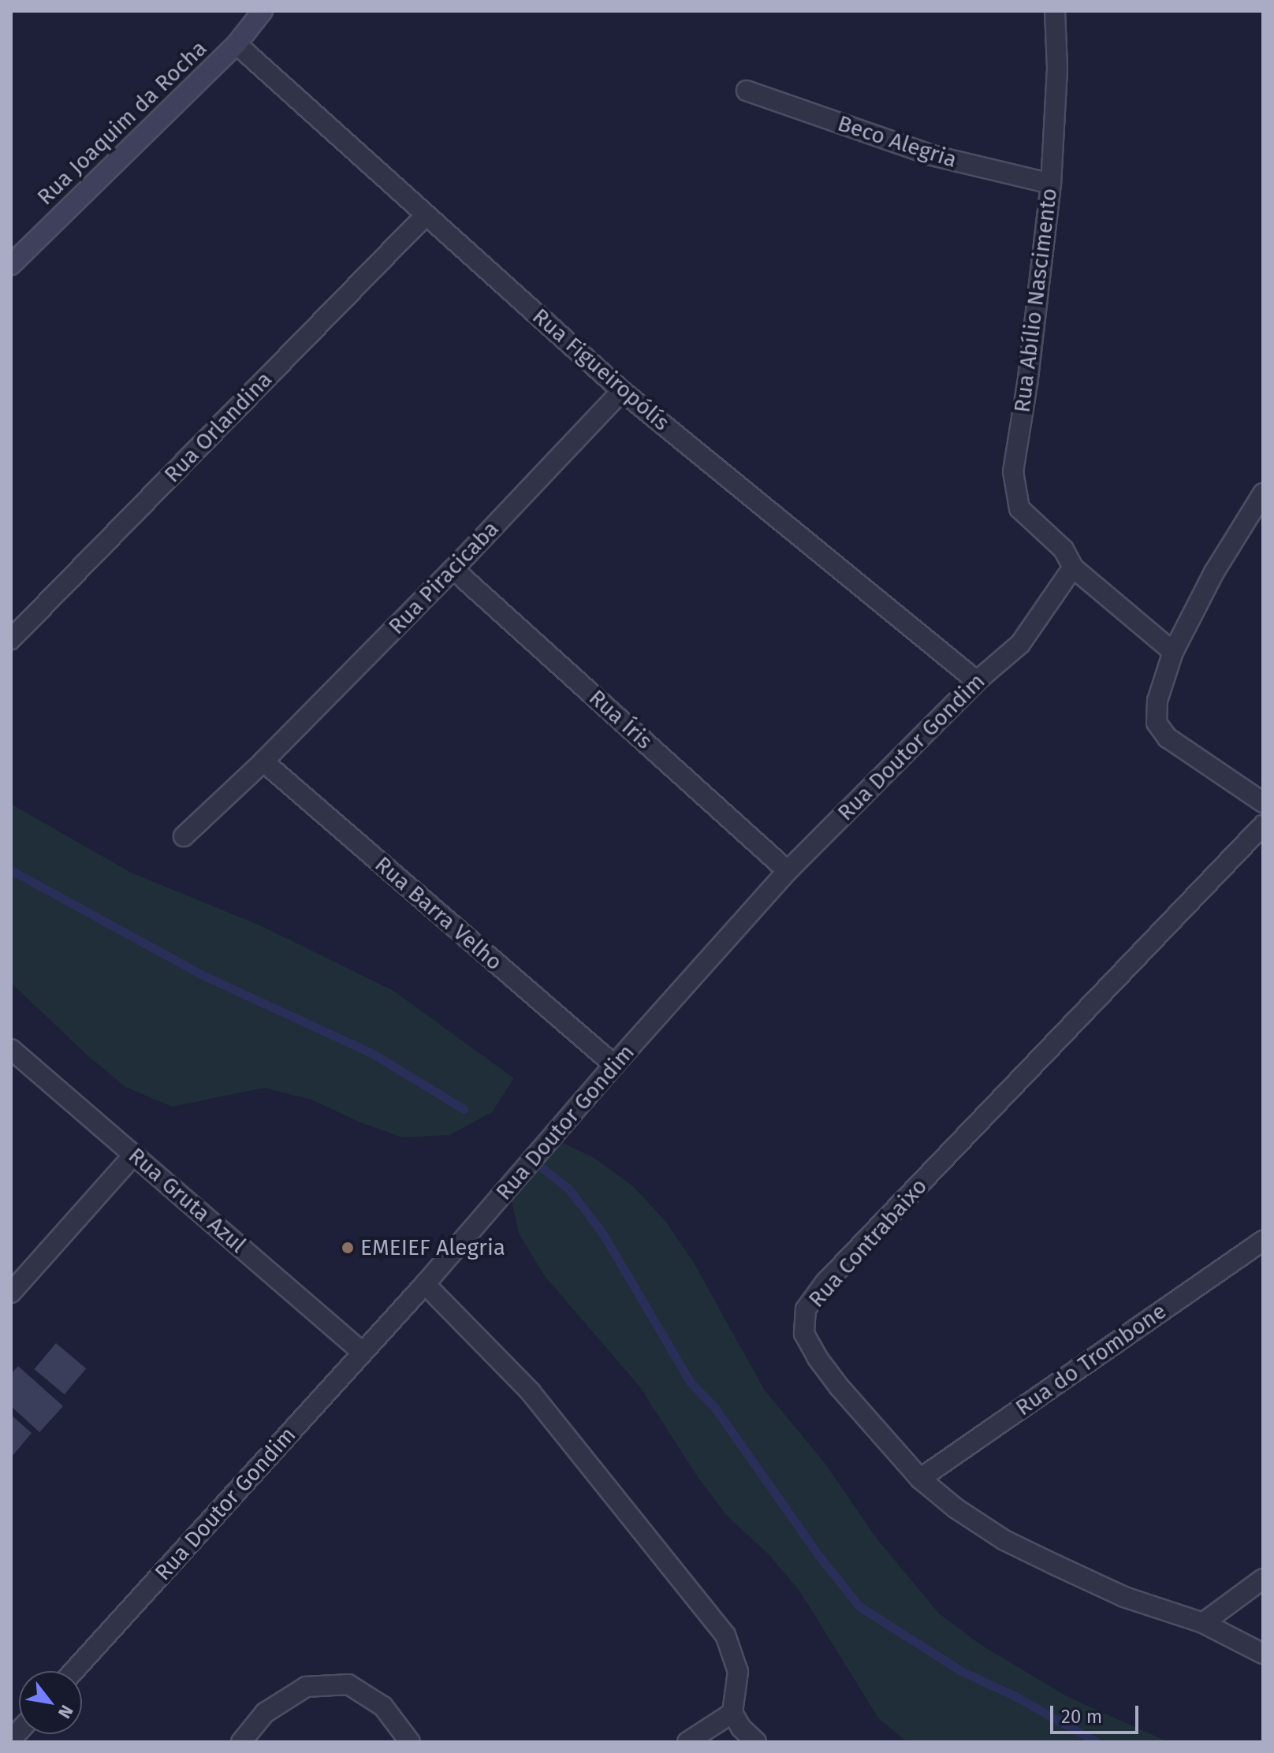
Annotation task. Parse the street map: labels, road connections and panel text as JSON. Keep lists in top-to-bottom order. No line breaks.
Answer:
{"streets":{"street":["Rua Joaquim da Rocha","Beco Alegria","Rua Abílio Nascimento","Rua Figueiropólís","Rua Orlandina","Rua Piracicaba","Rua Íris","Rua Doutor Gondim","Rua Barra Velho","Rua Gruta Azul","Rua Contrabaixo","Rua do Trombone"]},"crossings":[["Rua Joaquim da Rocha","Rua Figueiropólís"],["Beco Alegria","Rua Abílio Nascimento"],["Rua Abílio Nascimento","Rua Doutor Gondim"],["Rua Figueiropólís","Rua Orlandina"],["Rua Figueiropólís","Rua Piracicaba"],["Rua Figueiropólís","Rua Doutor Gondim"],["Rua Piracicaba","Rua Íris"],["Rua Piracicaba","Rua Barra Velho"],["Rua Íris","Rua Doutor Gondim"],["Rua Doutor Gondim","Rua Barra Velho"],["Rua Doutor Gondim","Rua Gruta Azul"],["Rua Contrabaixo","Rua do Trombone"]],"places":["EMEIEF Alegria"],"scale_bar":"20 m","north":"bottom right"}
